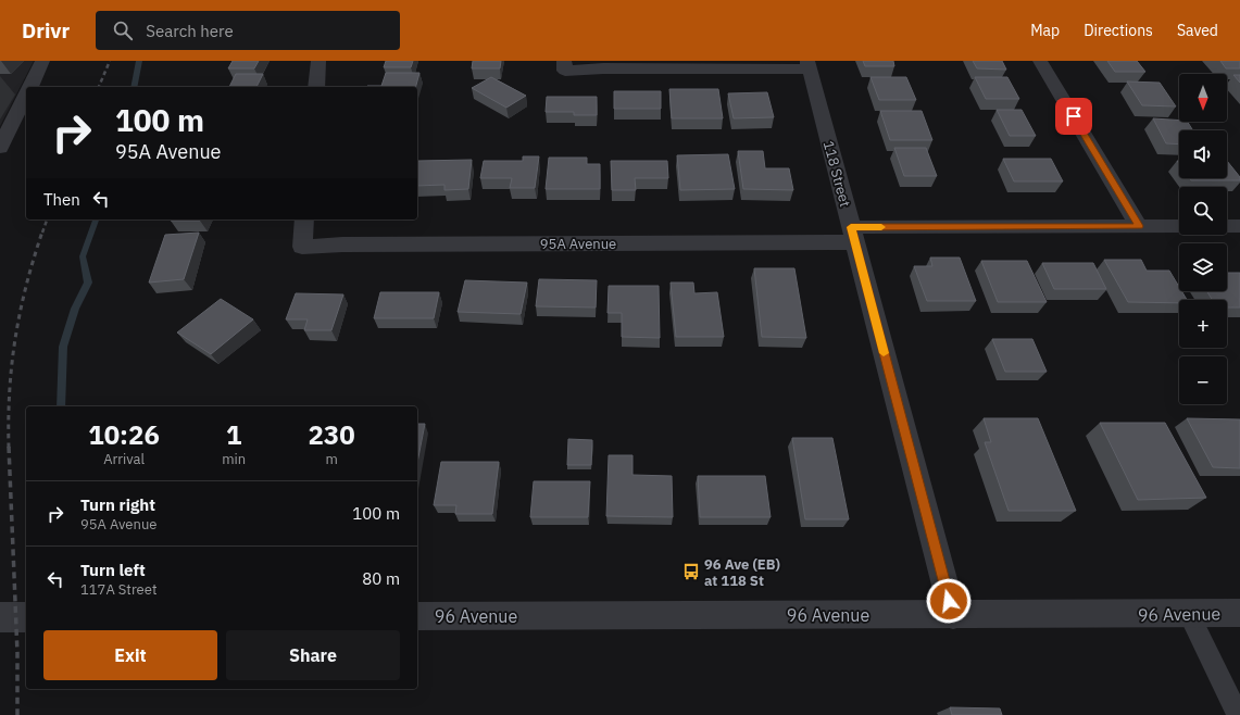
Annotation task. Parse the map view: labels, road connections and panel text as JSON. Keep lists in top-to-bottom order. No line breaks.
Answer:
{"streets":{"street":["118 Street","95A Avenue","96 Avenue"]},"crossings":[["118 Street","95A Avenue"],["118 Street","96 Avenue"]],"places":{"bus stop":["96 Ave (EB) at 118 St"]},"north":"bottom","page":{"header":"Drivr","search":"Search here","nav":["Map","Directions","Saved"],"map_buttons":["+","−"],"turn":["100 m","95A Avenue"],"then":"Then","eta":["10:26","Arrival","1","min","230","m"],"list":[{"name":"Turn right","note":"95A Avenue","value":"100 m"},{"name":"Turn left","note":"117A Street","value":"80 m"}],"buttons":["Exit","Share"]}}
